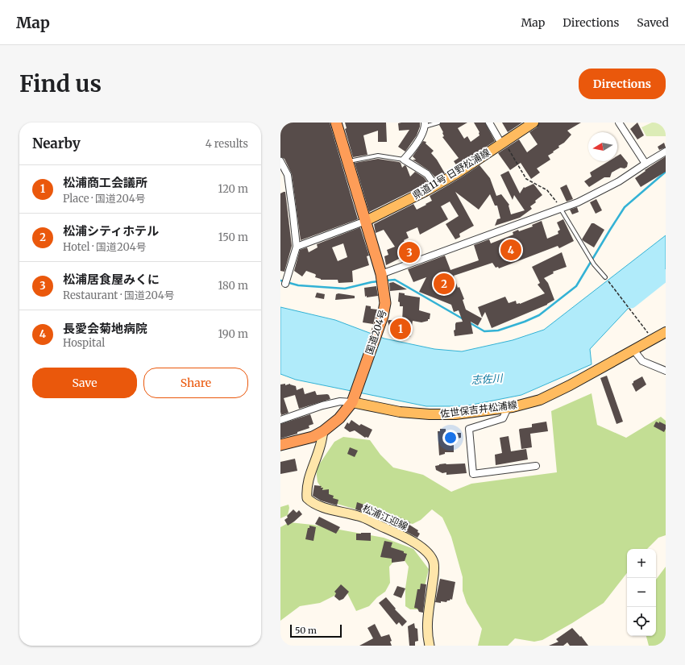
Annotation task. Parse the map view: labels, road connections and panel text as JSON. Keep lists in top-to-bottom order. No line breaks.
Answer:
{"streets":{"highway":["国道204号"],"main road":["県道11号 日野松浦線","佐世保吉井松浦線","松浦江迎線"]},"crossings":[["県道11号 日野松浦線","国道204号"],["国道204号","佐世保吉井松浦線"],["国道204号","松浦江迎線"]],"water":["志佐川"],"scale_bar":"50 m","north":"left","page":{"header":"Map","nav":["Map","Directions","Saved"],"buttons":["Directions",["Save","Share"]],"title":"Find us","heading":["Nearby","4 results"],"list":[{"mark":"1","name":"松浦商工会議所","note":"Place · 国道204号","value":"120 m"},{"mark":"2","name":"松浦シティホテル","note":"Hotel · 国道204号","value":"150 m"},{"mark":"3","name":"松浦居食屋みくに","note":"Restaurant · 国道204号","value":"180 m"},{"mark":"4","name":"長愛会菊地病院","note":"Hospital","value":"190 m"}],"pins":["4","3","2","1"],"map_buttons":["+","−"],"scale":"50 m"}}
